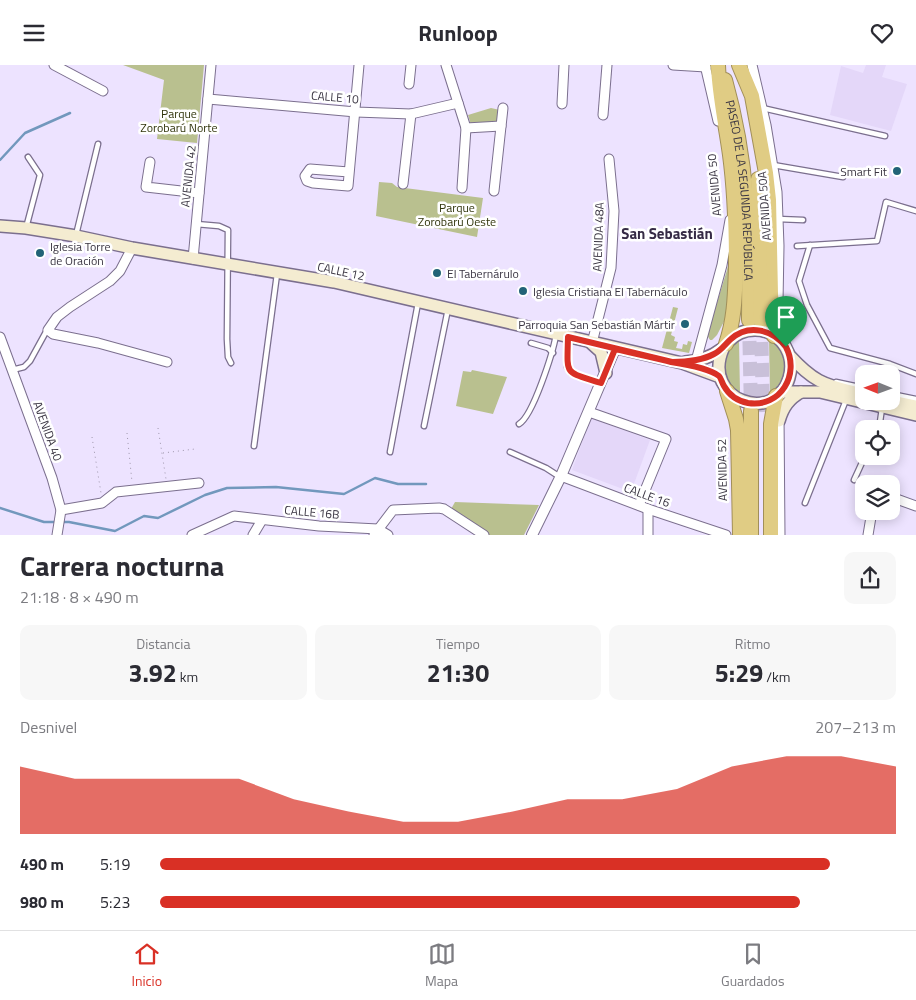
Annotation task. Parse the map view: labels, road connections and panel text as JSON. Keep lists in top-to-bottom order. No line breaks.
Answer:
{"streets":{"highway":["PASEO DE LA SEGUNDA REPÚBLICA"],"main road":["CALLE 12"],"street":["CALLE 10","AVENIDA 42","AVENIDA 50","AVENIDA 50A","AVENIDA 48A","AVENIDA 40","AVENIDA 52","CALLE 16","CALLE 16B"]},"crossings":[["CALLE 10","AVENIDA 42"],["AVENIDA 42","CALLE 12"],["AVENIDA 50","PASEO DE LA SEGUNDA REPÚBLICA"],["AVENIDA 50","CALLE 12"],["AVENIDA 50A","CALLE 12"],["AVENIDA 50A","AVENIDA 52"],["AVENIDA 48A","CALLE 12"],["CALLE 12","AVENIDA 52"]],"districts":["San Sebastián"],"parks":["Parque Zorobarú Norte","Parque Zorobarú Oeste"],"places":["Smart Fit","Iglesia Torre de Oración","El Tabernárulo","Iglesia Cristiana El Tabernáculo","Parroquia San Sebastián Mártir"],"north":"left","page":{"header":"Runloop","heading":["Carrera nocturna","21:18 · 8 × 490 m"],"stats":[["Distancia","3.92 km"],["Tiempo","21:30"],["Ritmo","5:29 /km"]],"chart":["Desnivel","207–213 m"],"list":[{"name":"490 m","note":"5:19"},{"name":"980 m","note":"5:23"}],"tabs":["Inicio","Mapa","Guardados"]}}
